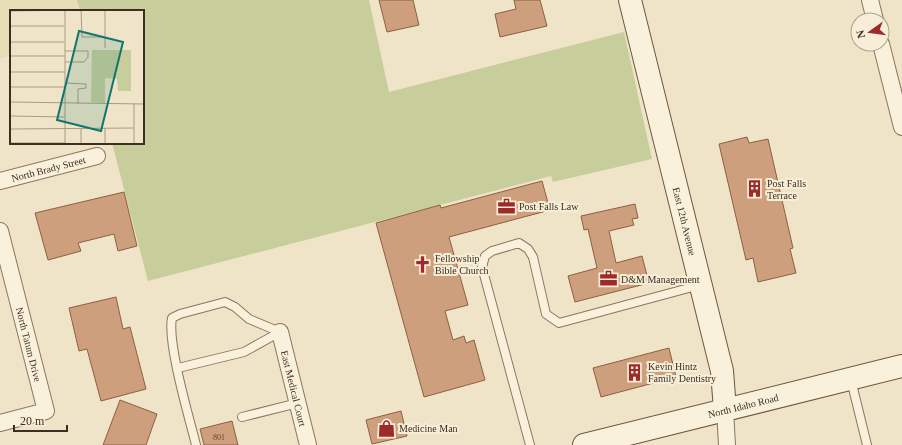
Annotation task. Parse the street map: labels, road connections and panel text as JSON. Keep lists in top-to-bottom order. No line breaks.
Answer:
{"streets":{"street":["North Brady Street","East 12th Avenue","North Tatum Drive","East Medical Court","North Idaho Road"]},"crossings":[["East 12th Avenue","North Idaho Road"]],"places":{"building":["Post Falls Terrace","Kevin Hintz Family Dentistry"],"office":["Post Falls Law","D&M Management"],"church":["Fellowship Bible Church"],"shop":["Medicine Man"]},"house_numbers":["801"],"scale_bar":"20 m","north":"left"}
